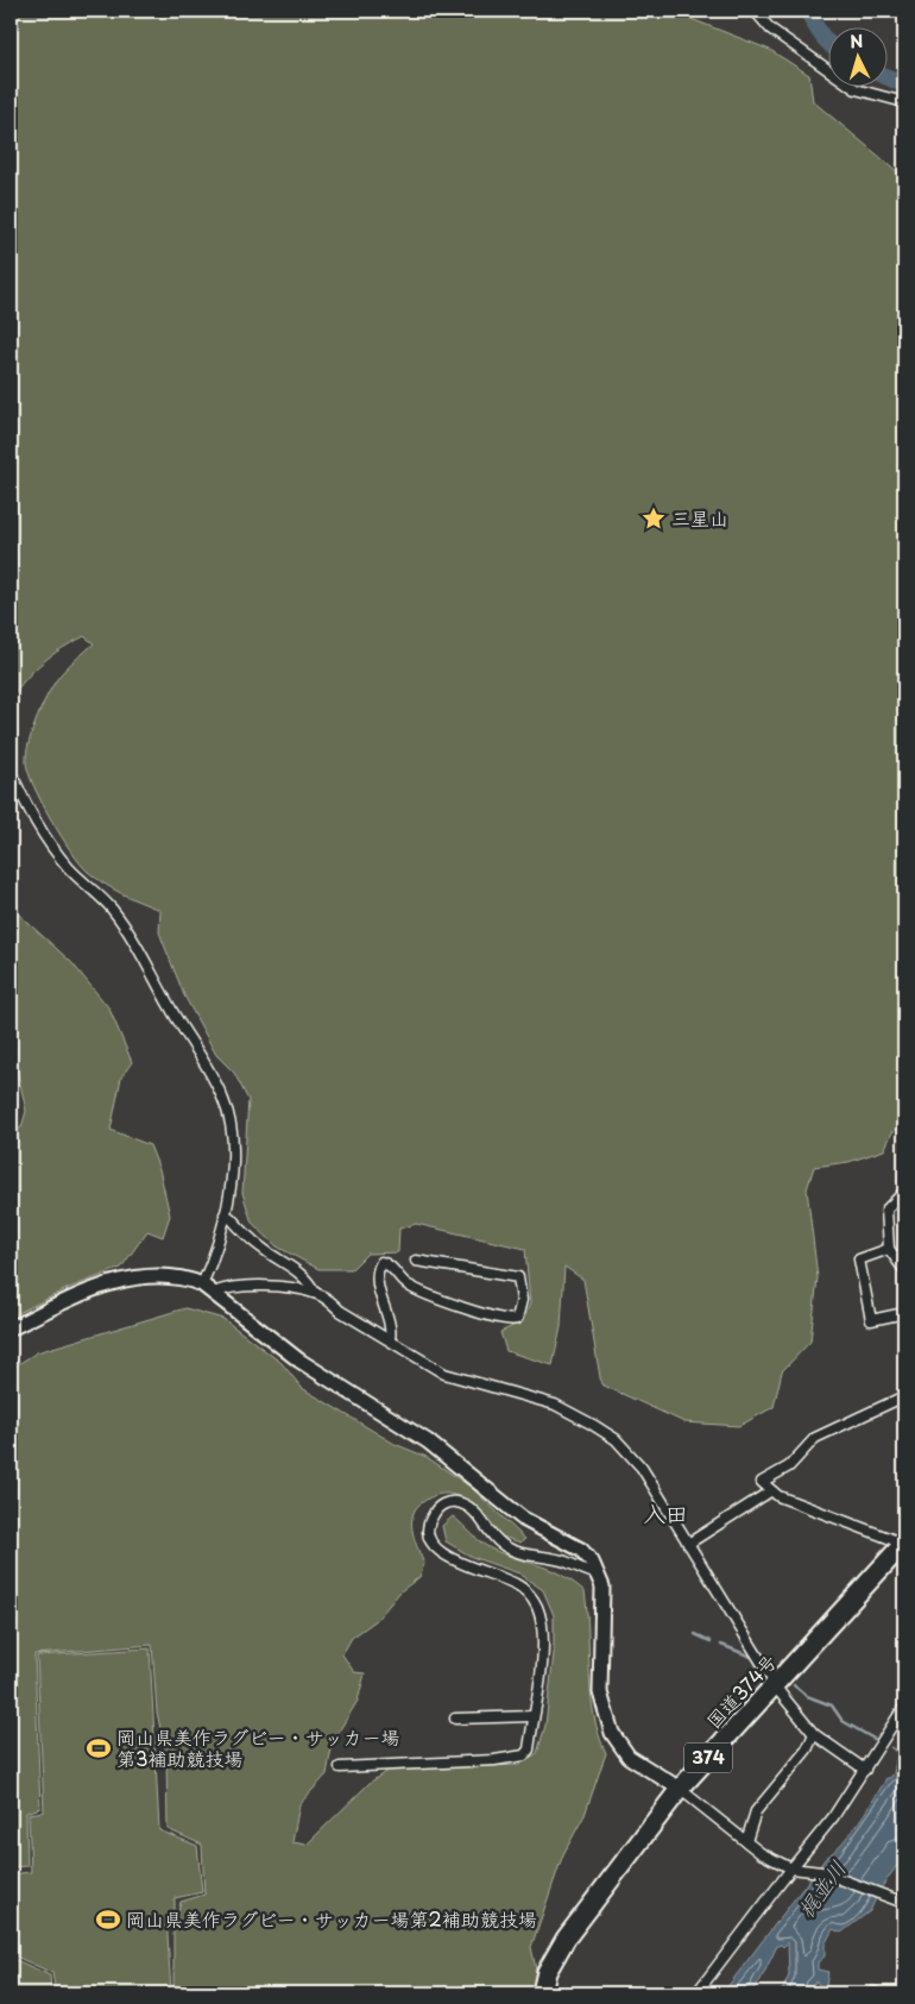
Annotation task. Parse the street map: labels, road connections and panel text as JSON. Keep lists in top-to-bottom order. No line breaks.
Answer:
{"streets":{"highway":["国道374号","374"]},"districts":["入田"],"water":["梶並川"],"places":{"place":["三星山"],"sports":["岡山県美作ラグビー・サッカー場 第3補助競技場","岡山県美作ラグビー・サッカー場第2補助競技場"]},"north":"top"}
